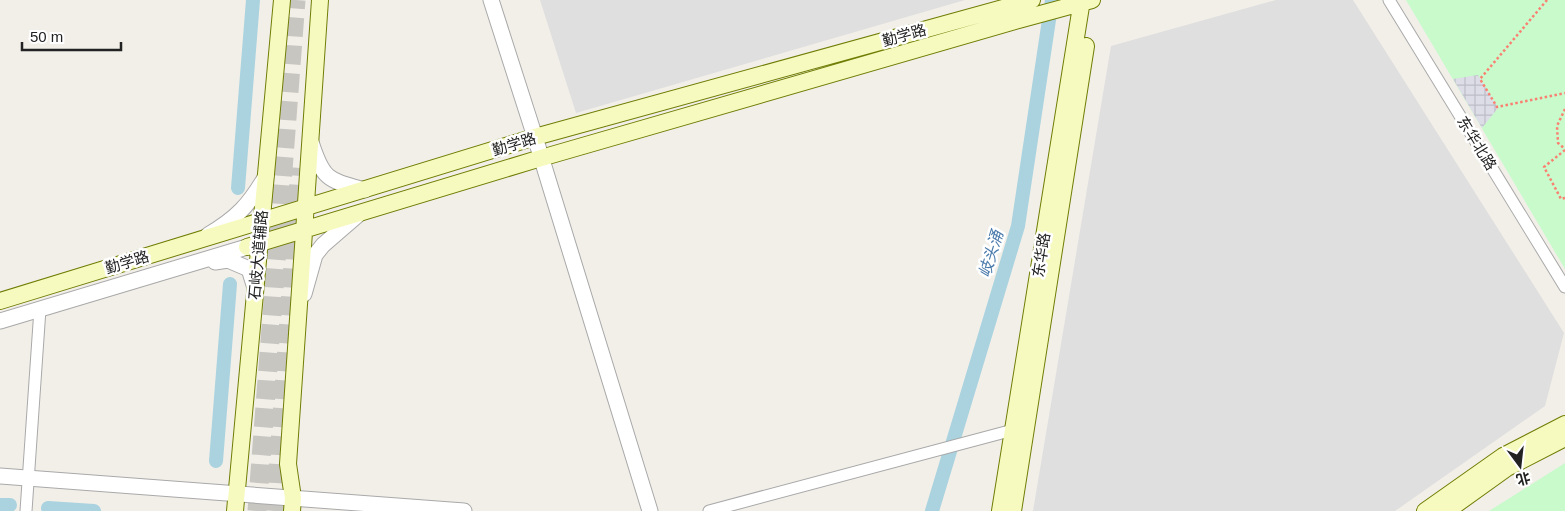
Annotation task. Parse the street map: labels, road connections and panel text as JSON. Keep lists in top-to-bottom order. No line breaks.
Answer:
{"streets":{"main road":["勤学路","石岐大道辅路","东华路"],"street":["东华北路"]},"crossings":[["勤学路","石岐大道辅路"],["勤学路","东华路"]],"water":["岐头涌"],"scale_bar":"50 m","north":"bottom"}
